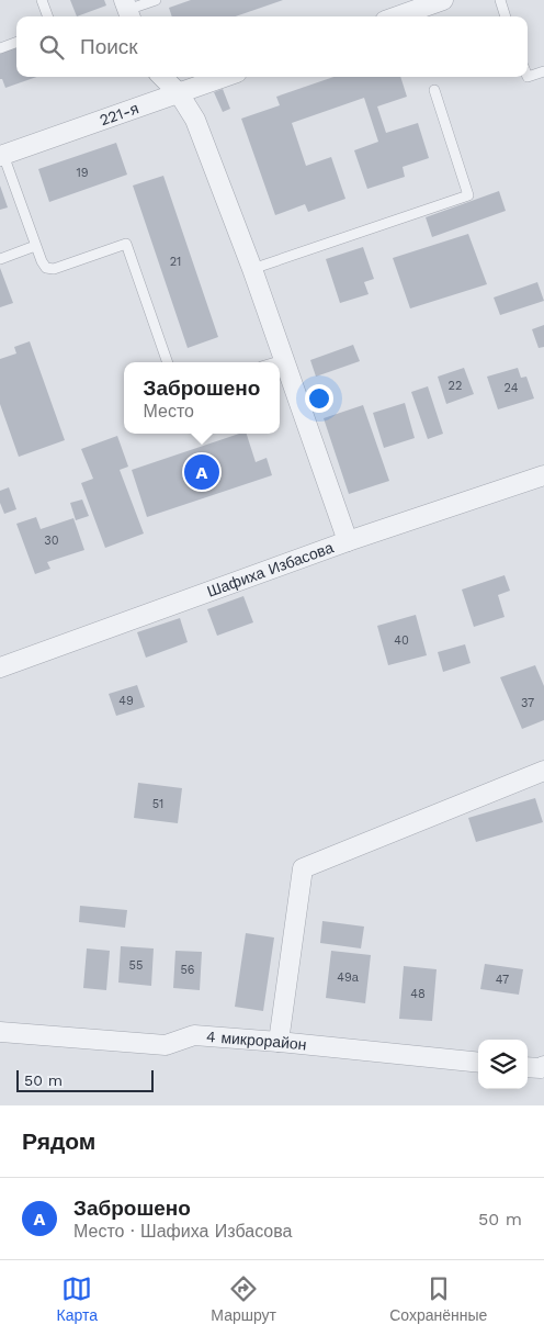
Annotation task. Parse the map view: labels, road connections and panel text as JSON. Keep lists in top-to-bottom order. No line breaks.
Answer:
{"streets":{"street":["221-я","Шафиха Избасова","4 микрорайон"]},"house_numbers":["19","21","22","24","30","40","49","37","51","55","56","49а","47","48"],"scale_bar":"50 m","page":{"search":"Поиск","popup":["Заброшено","Место"],"pins":"A","scale":"50 m","heading":"Рядом","list":[{"mark":"A","name":"Заброшено","note":"Место · Шафиха Избасова","value":"50 m"}],"nav":["Карта","Маршрут","Сохранённые"]}}
